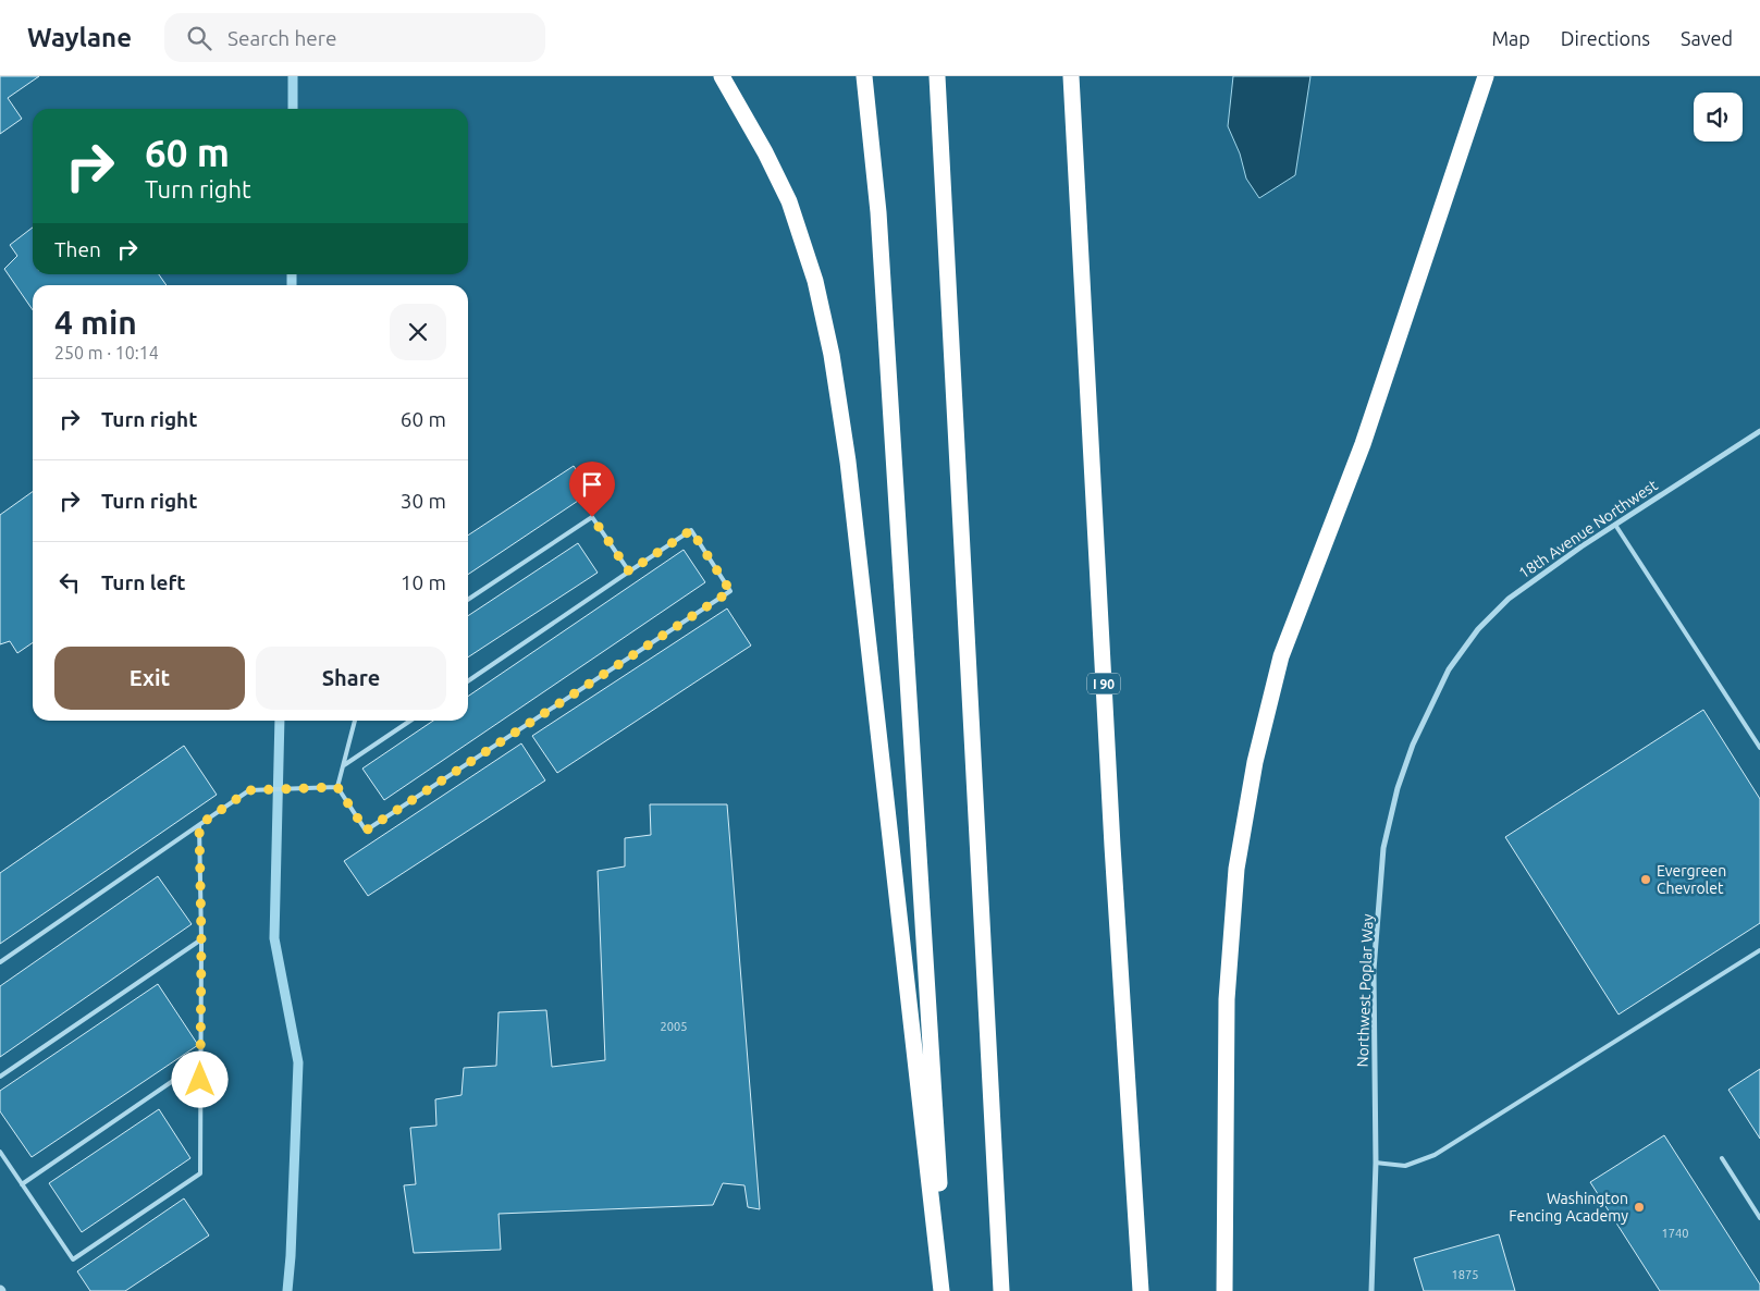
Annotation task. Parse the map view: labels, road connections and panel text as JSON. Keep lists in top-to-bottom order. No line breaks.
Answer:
{"streets":{"highway":["I 90"],"street":["18th Avenue Northwest","Northwest Poplar Way"]},"crossings":[["18th Avenue Northwest","Northwest Poplar Way"]],"places":["Evergreen Chevrolet","Washington Fencing Academy"],"house_numbers":["2005","1740","1875"],"page":{"header":"Waylane","search":"Search here","nav":["Map","Directions","Saved"],"turn":["60 m","Turn right"],"then":"Then","heading":["4 min","250 m · 10:14"],"list":[{"name":"Turn right","value":"60 m"},{"name":"Turn right","value":"30 m"},{"name":"Turn left","value":"10 m"}],"buttons":["Exit","Share"]}}
